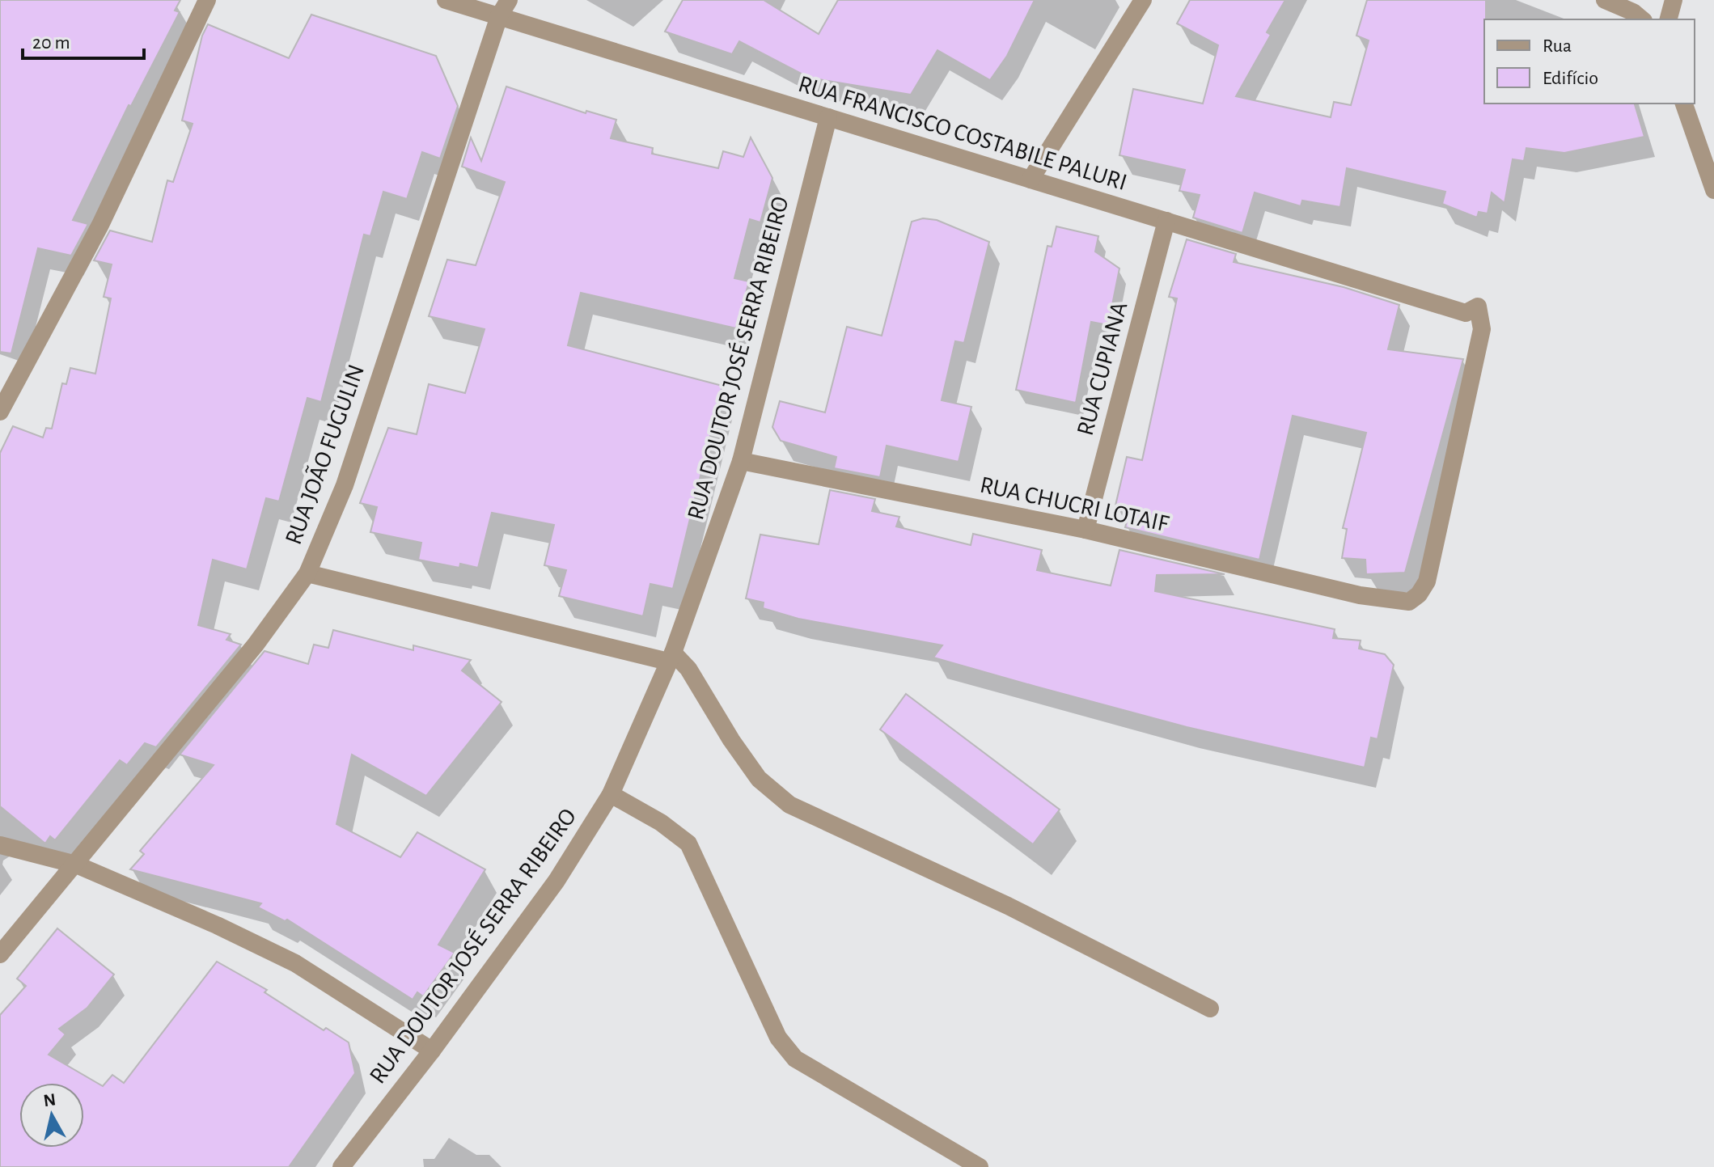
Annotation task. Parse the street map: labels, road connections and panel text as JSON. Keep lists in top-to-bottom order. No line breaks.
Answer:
{"streets":{"street":["RUA FRANCISCO COSTABILE PALURI","RUA DOUTOR JOSÉ SERRA RIBEIRO","RUA CUPIANA","RUA JOÃO FUGULIN","RUA CHUCRI LOTAIF"]},"crossings":[["RUA FRANCISCO COSTABILE PALURI","RUA DOUTOR JOSÉ SERRA RIBEIRO"],["RUA FRANCISCO COSTABILE PALURI","RUA CUPIANA"],["RUA FRANCISCO COSTABILE PALURI","RUA JOÃO FUGULIN"],["RUA FRANCISCO COSTABILE PALURI","RUA CHUCRI LOTAIF"],["RUA DOUTOR JOSÉ SERRA RIBEIRO","RUA CHUCRI LOTAIF"],["RUA CUPIANA","RUA CHUCRI LOTAIF"]],"legend":["Rua","Edifício"],"scale_bar":"20 m","north":"top"}
